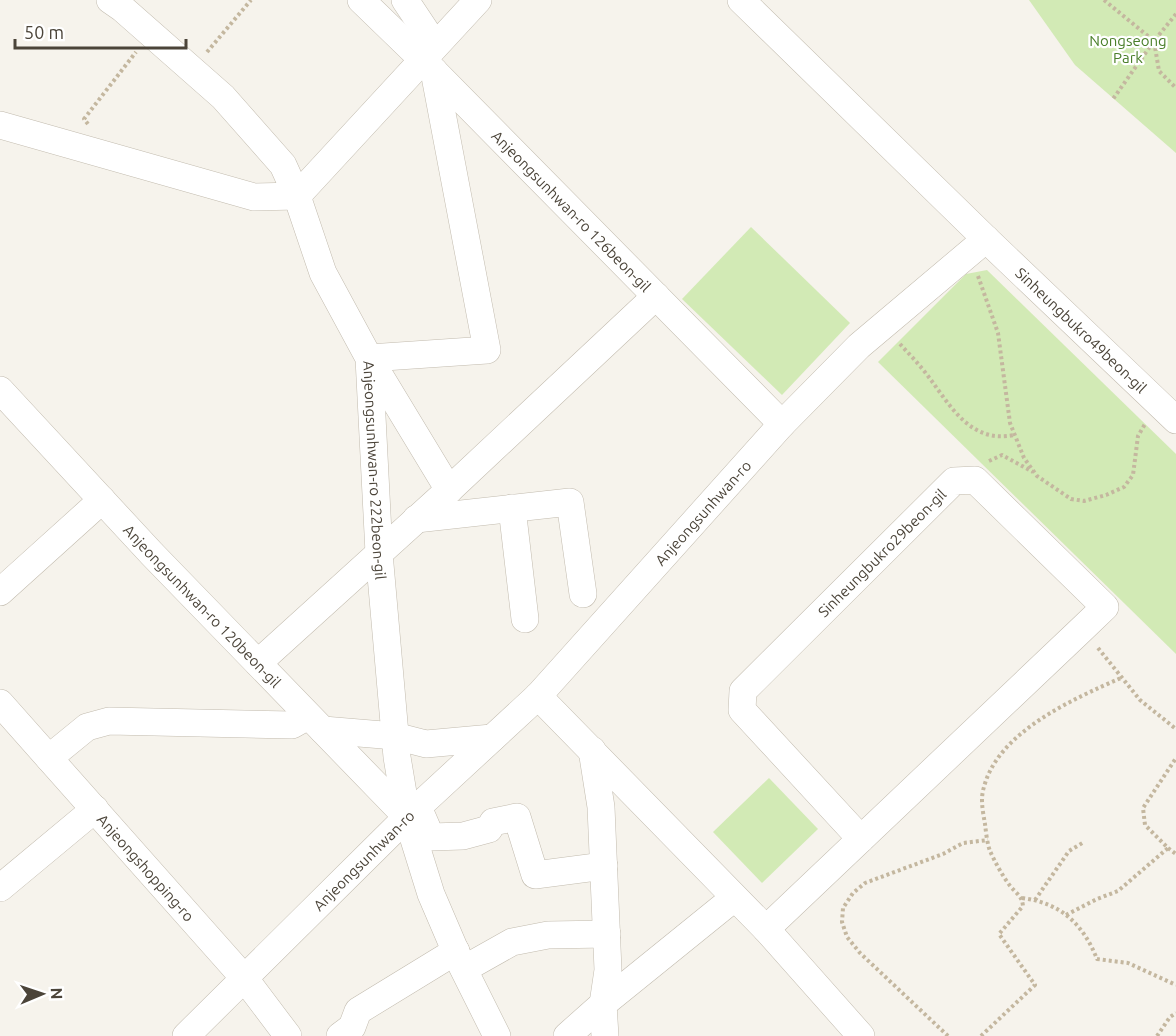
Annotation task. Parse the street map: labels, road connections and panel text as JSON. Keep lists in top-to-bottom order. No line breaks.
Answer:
{"streets":{"street":["Anjeongsunhwan-ro 126beon-gil","Sinheungbukro49beon-gil","Anjeongsunhwan-ro 222beon-gil","Anjeongsunhwan-ro","Sinheungbukro29beon-gil","Anjeongsunhwan-ro 120beon-gil","Anjeongshopping-ro"]},"crossings":[["Anjeongsunhwan-ro 126beon-gil","Anjeongsunhwan-ro"],["Sinheungbukro49beon-gil","Anjeongsunhwan-ro"],["Anjeongsunhwan-ro 222beon-gil","Anjeongsunhwan-ro"],["Anjeongsunhwan-ro 222beon-gil","Anjeongsunhwan-ro 120beon-gil"],["Anjeongsunhwan-ro","Anjeongsunhwan-ro 120beon-gil"],["Anjeongsunhwan-ro","Anjeongshopping-ro"]],"parks":["Nongseong Park"],"scale_bar":"50 m","north":"right"}
